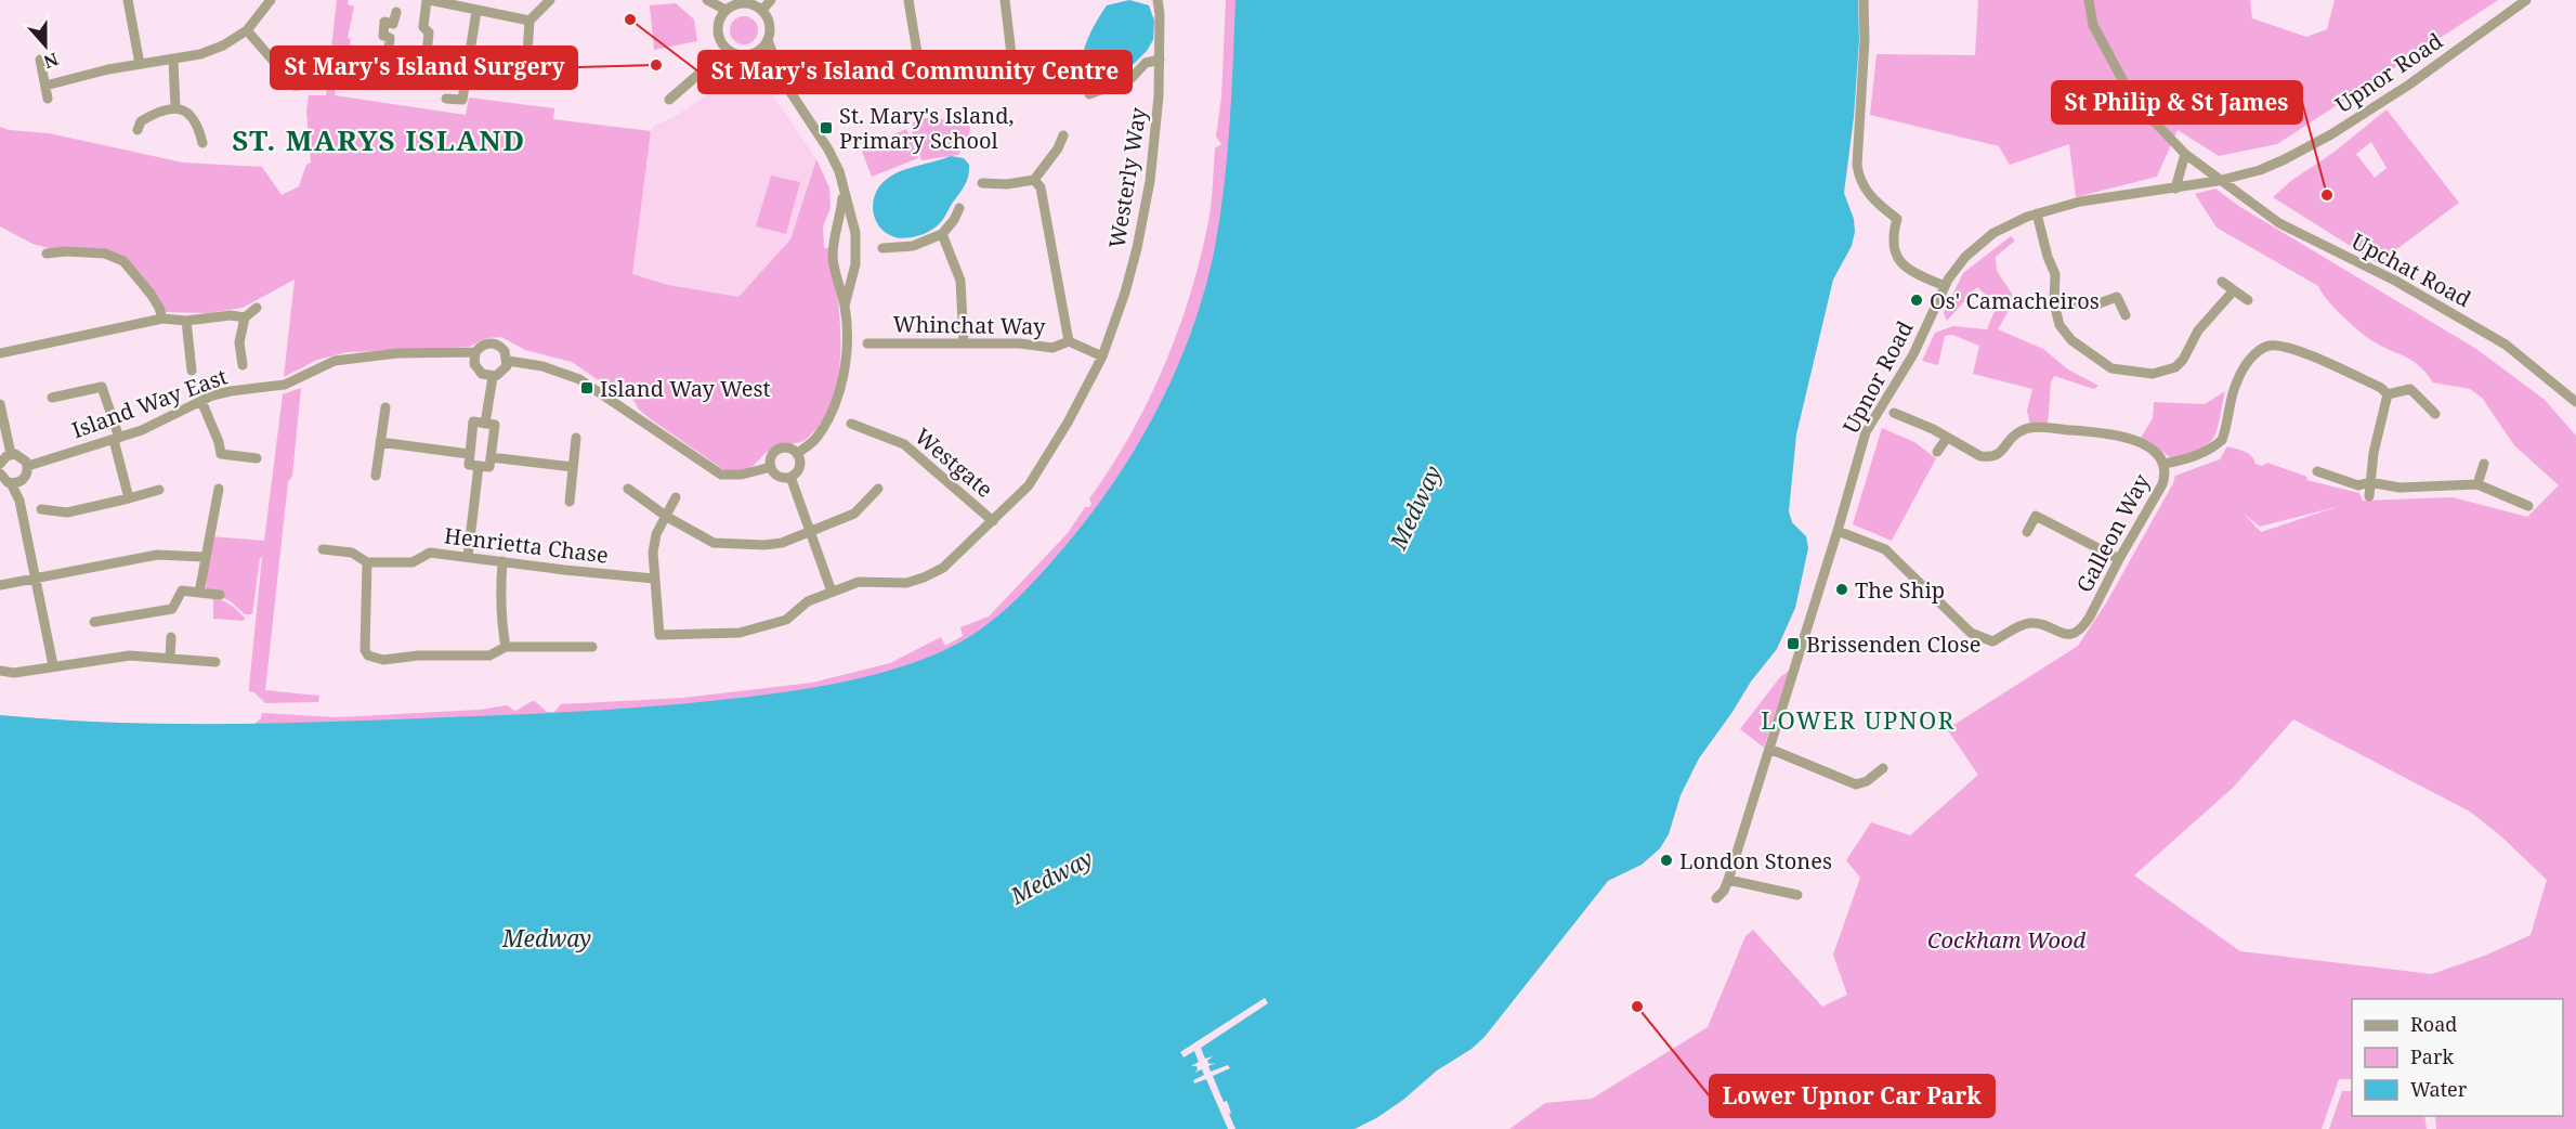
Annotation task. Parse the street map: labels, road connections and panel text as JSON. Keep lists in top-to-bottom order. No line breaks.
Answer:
{"streets":{"street":["Upnor Road","Westerly Way","Upchat Road","Whinchat Way","Island Way East","Westgate","Galleon Way","Henrietta Chase"]},"crossings":[["Upnor Road","Upchat Road"],["Upnor Road","Galleon Way"],["Westerly Way","Westgate"],["Westerly Way","Henrietta Chase"]],"districts":["ST. MARYS ISLAND","LOWER UPNOR"],"water":["Medway"],"parks":["Cockham Wood"],"places":{"other":["St Mary's Island Community Centre","St Mary's Island Surgery","St Philip & St James","Os' Camacheiros","The Ship","London Stones","Lower Upnor Car Park"],"transit":["St. Mary's Island, Primary School","Island Way West","Brissenden Close"]},"legend":["Road","Park","Water"],"north":"bottom"}
